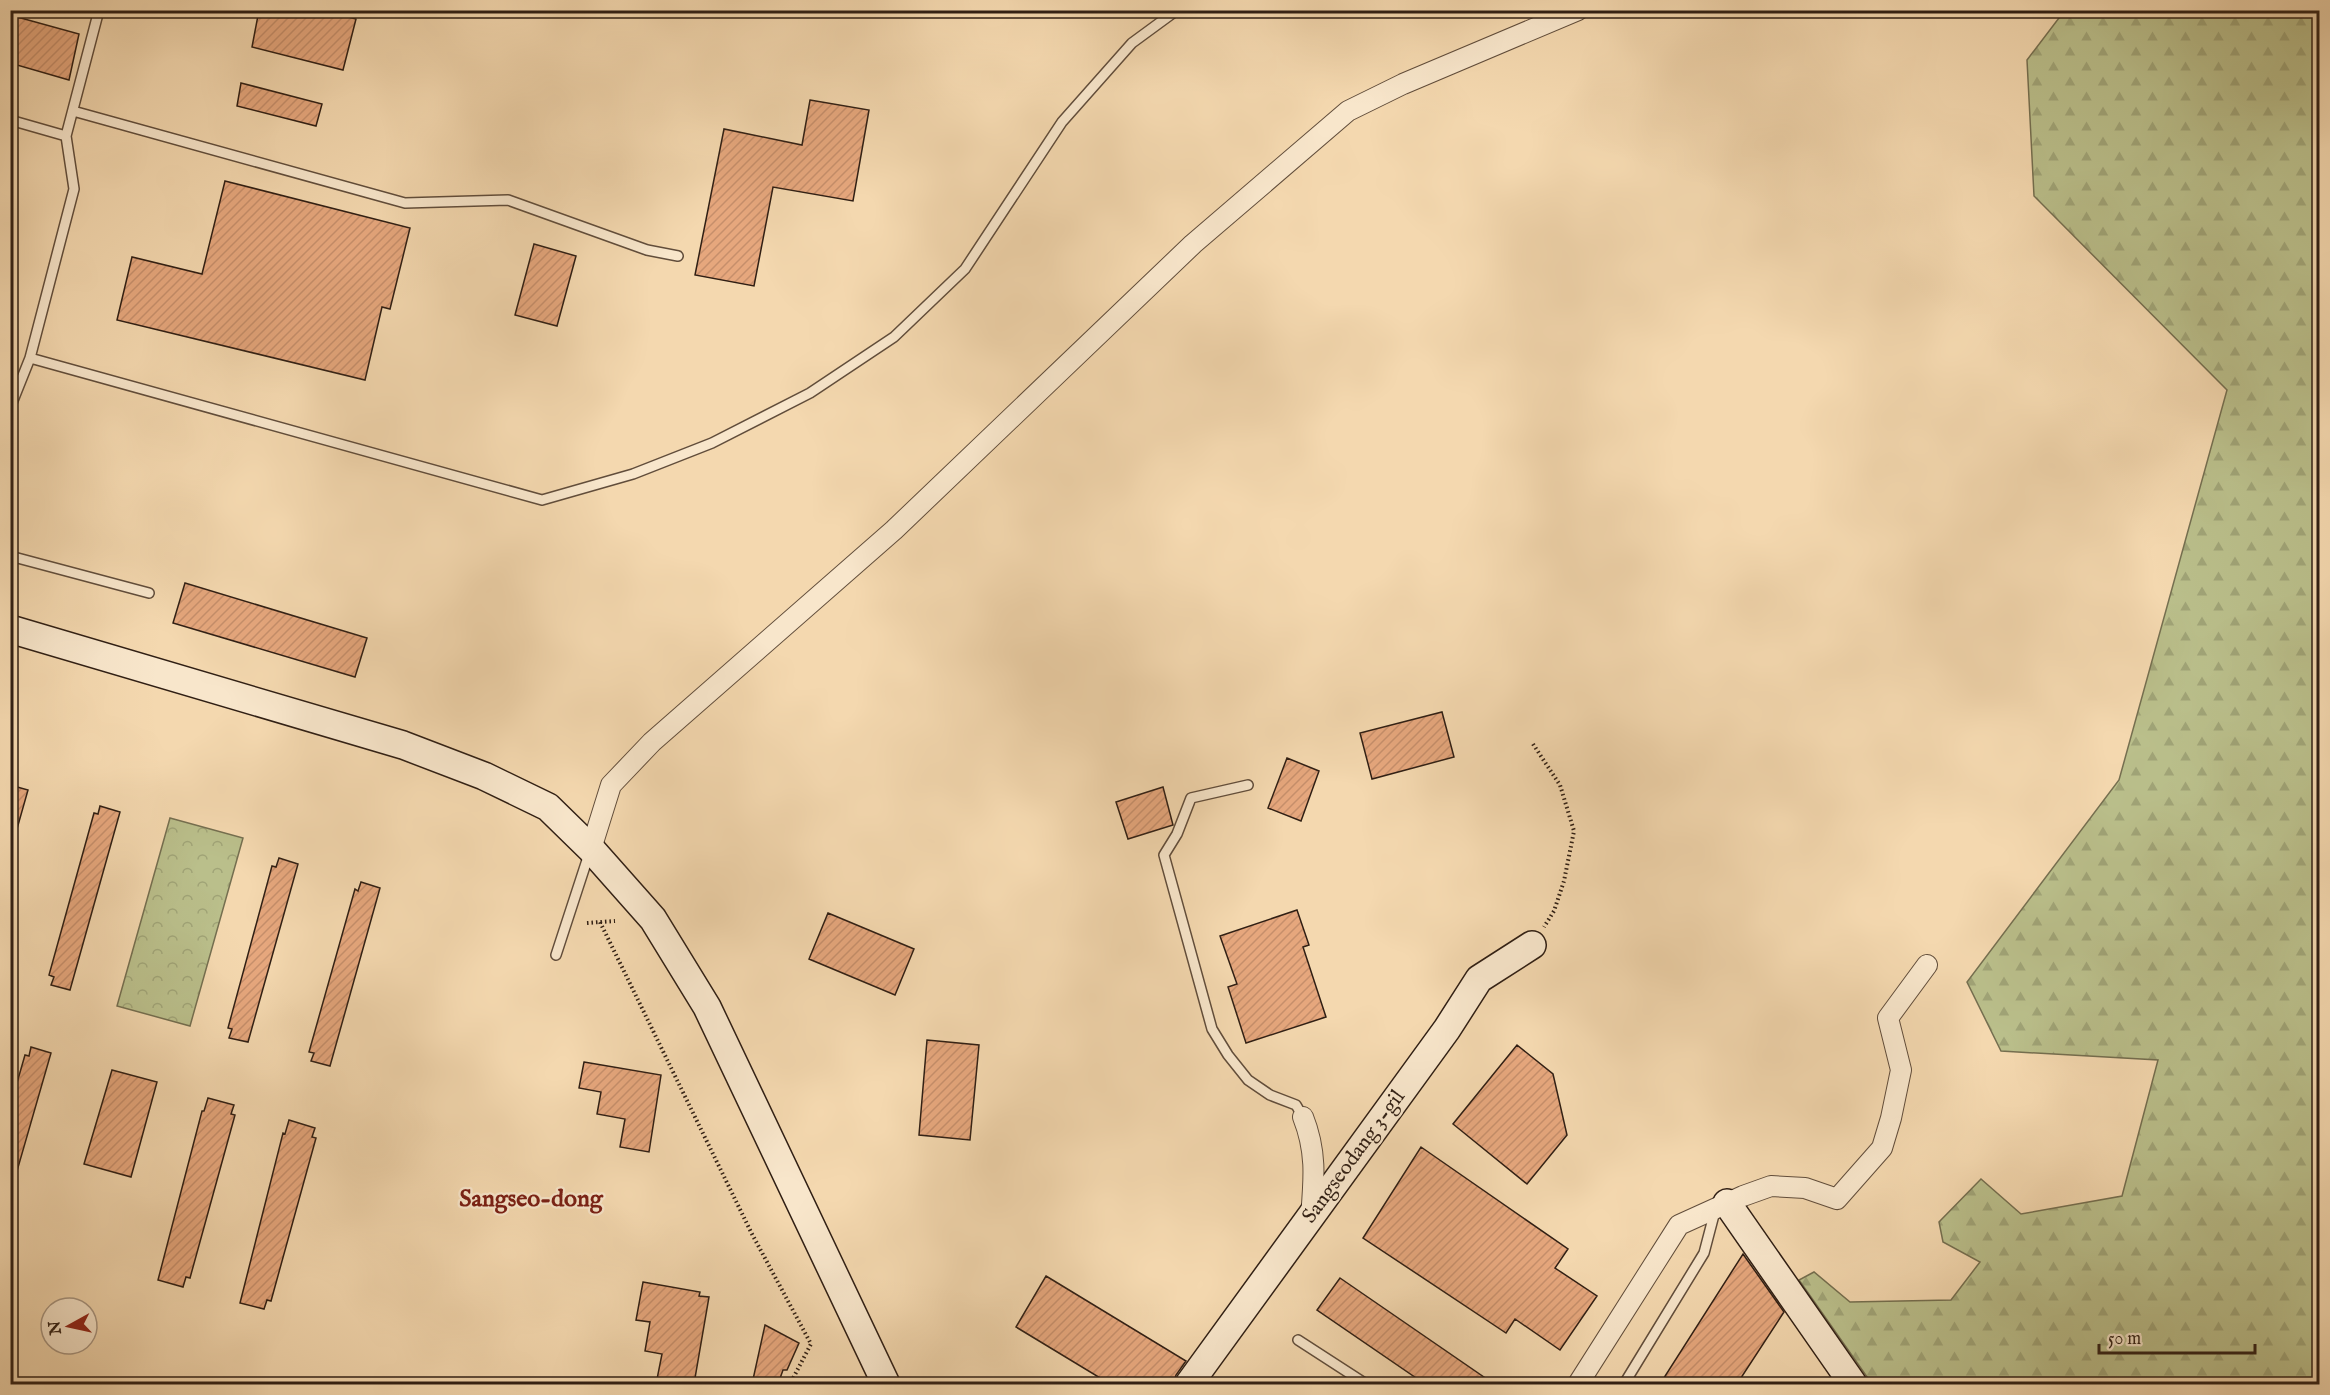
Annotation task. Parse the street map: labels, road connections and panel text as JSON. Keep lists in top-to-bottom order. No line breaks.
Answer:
{"streets":{"street":["Sangseodang 3-gil"]},"districts":["Sangseo-dong"],"scale_bar":"50 m","north":"left"}
